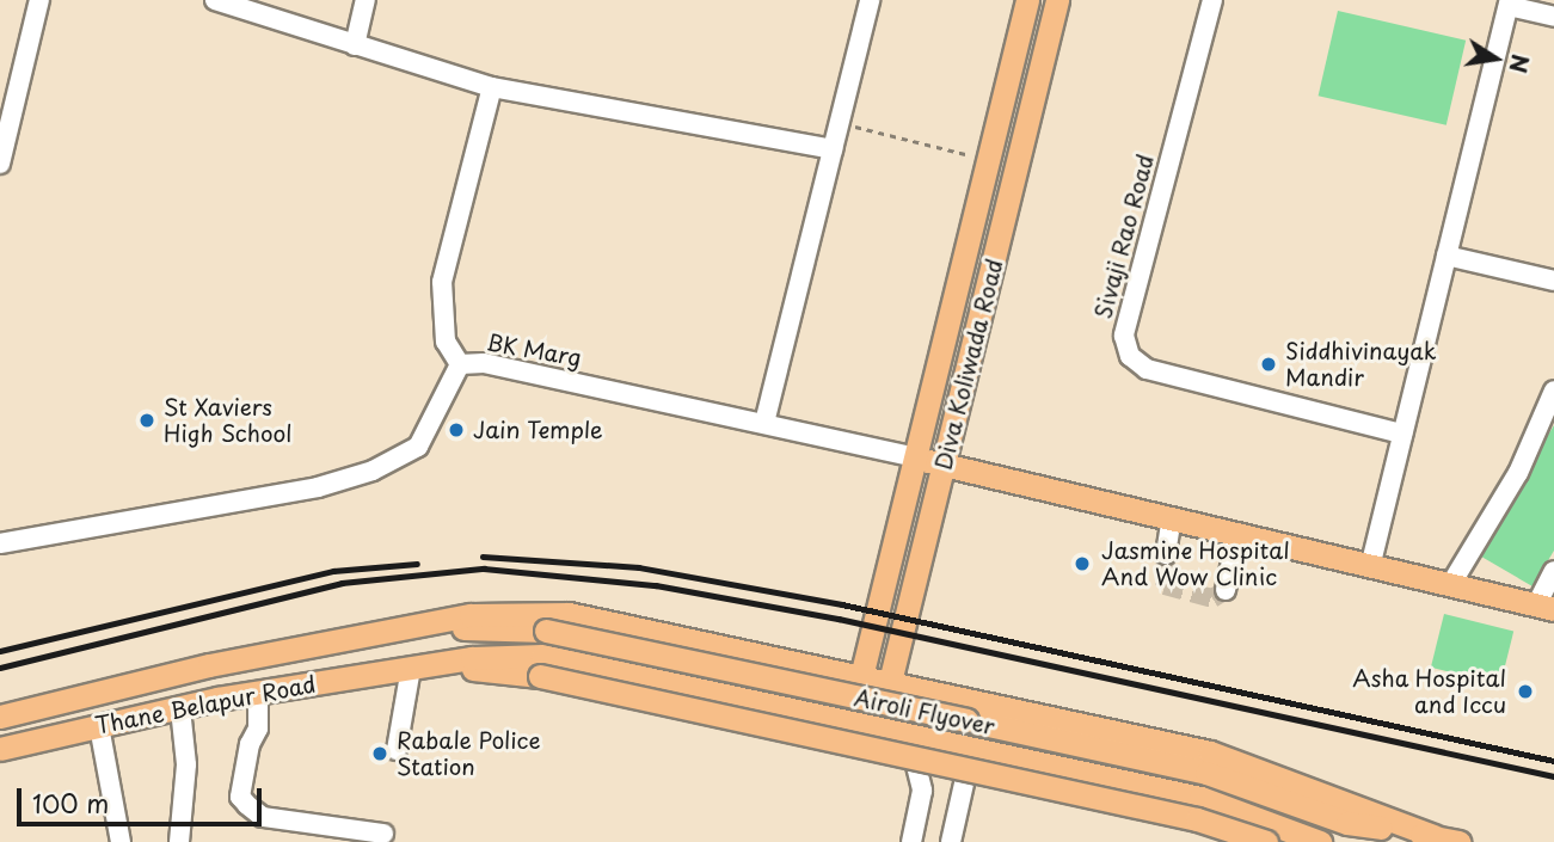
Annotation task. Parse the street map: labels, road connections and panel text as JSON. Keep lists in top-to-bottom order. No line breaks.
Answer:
{"streets":{"main road":["Diva Koliwada Road","Thane Belapur Road","Airoli Flyover"],"street":["Sivaji Rao Road","BK Marg"]},"crossings":[["BK Marg","Diva Koliwada Road"],["Thane Belapur Road","Airoli Flyover"]],"places":["Siddhivinayak Mandir","St Xaviers High School","Jain Temple","Jasmine Hospital And Wow Clinic","Asha Hospital and Iccu","Rabale Police Station"],"scale_bar":"100 m","north":"right"}
